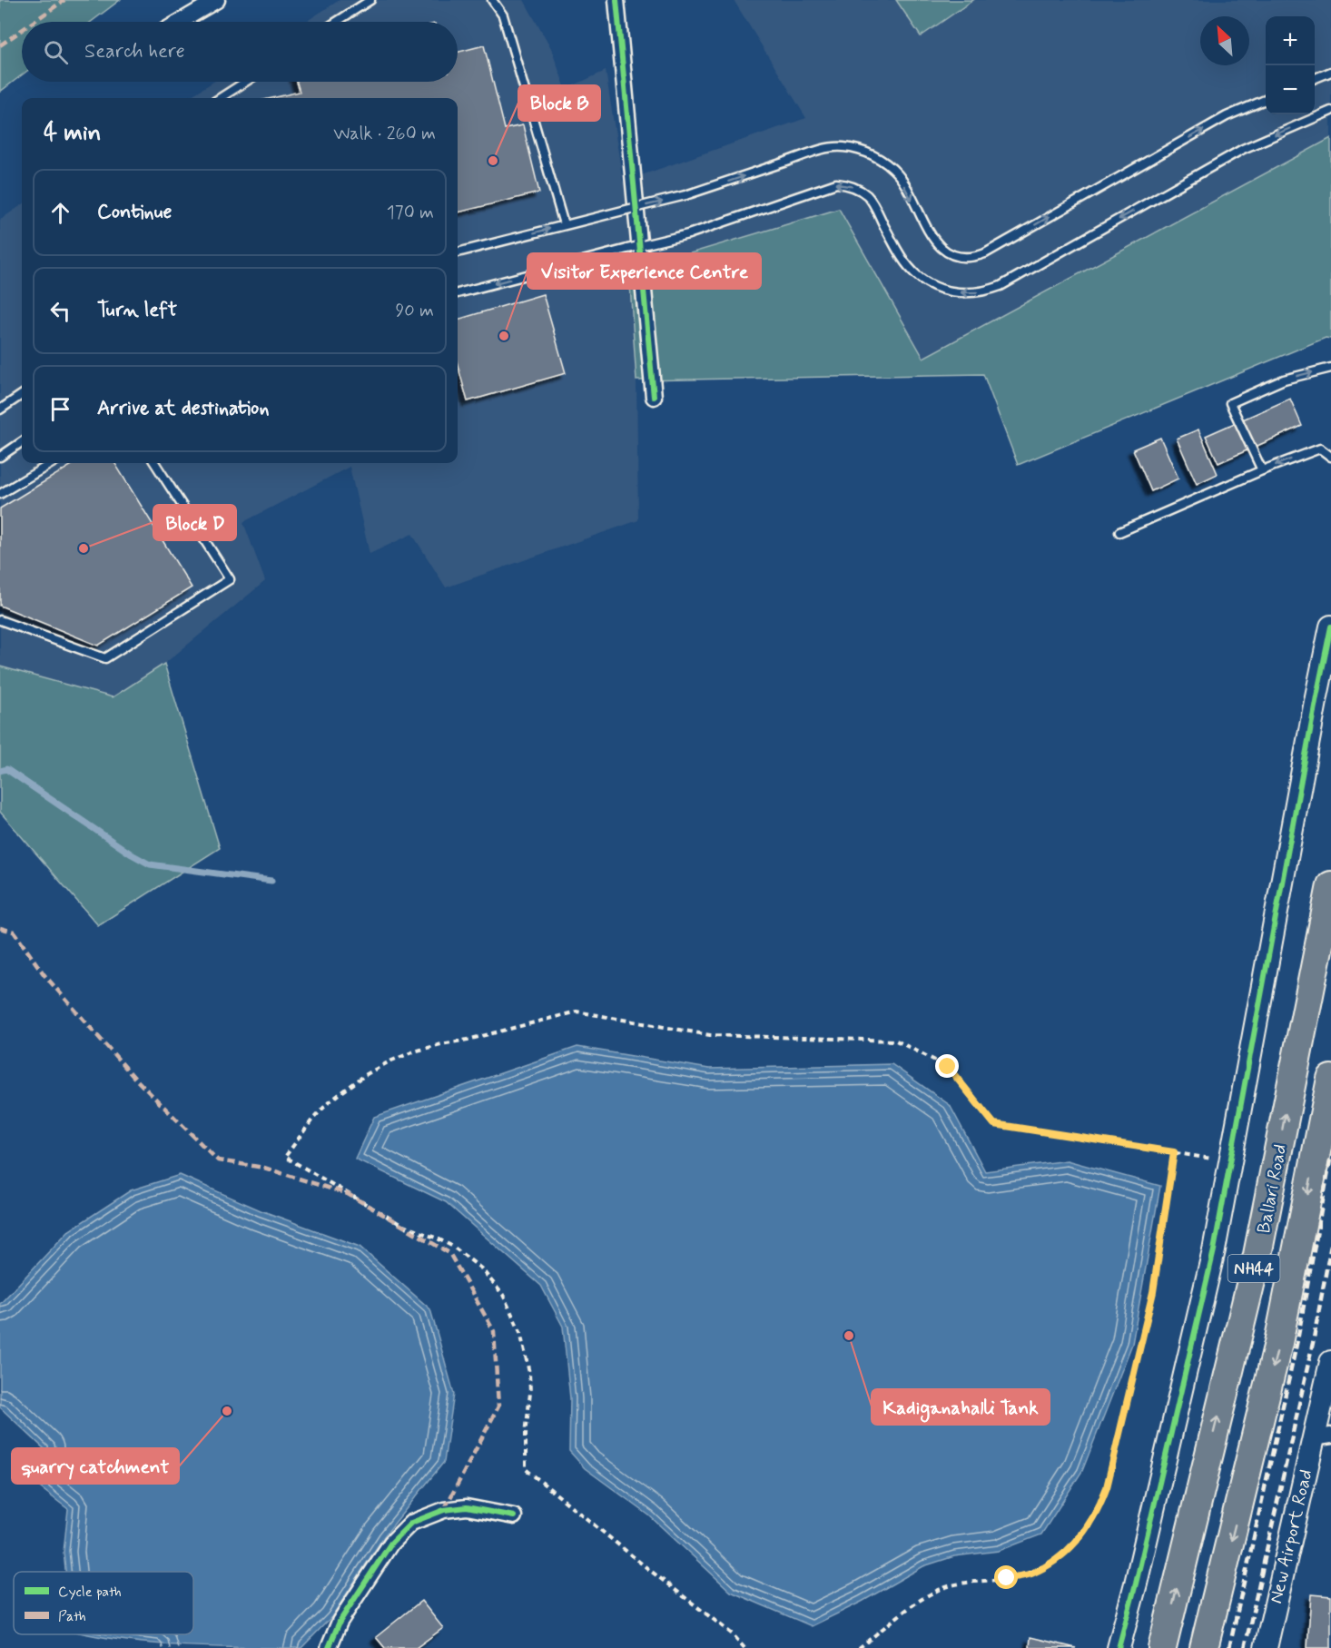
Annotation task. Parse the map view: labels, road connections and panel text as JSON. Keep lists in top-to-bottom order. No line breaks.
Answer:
{"streets":{"highway":["Ballari Road","NH44"],"street":["New Airport Road"]},"places":["Block B","Visitor Experience Centre","Block D","Kadiganahalli Tank","quarry catchment"],"legend":["Cycle path","Path"],"north":"top left","page":{"map_buttons":["+","−"],"search":"Search here","heading":["4 min","Walk · 260 m"],"list":[["Continue","170 m"],["Turn left","90 m"],"Arrive at destination"]}}
